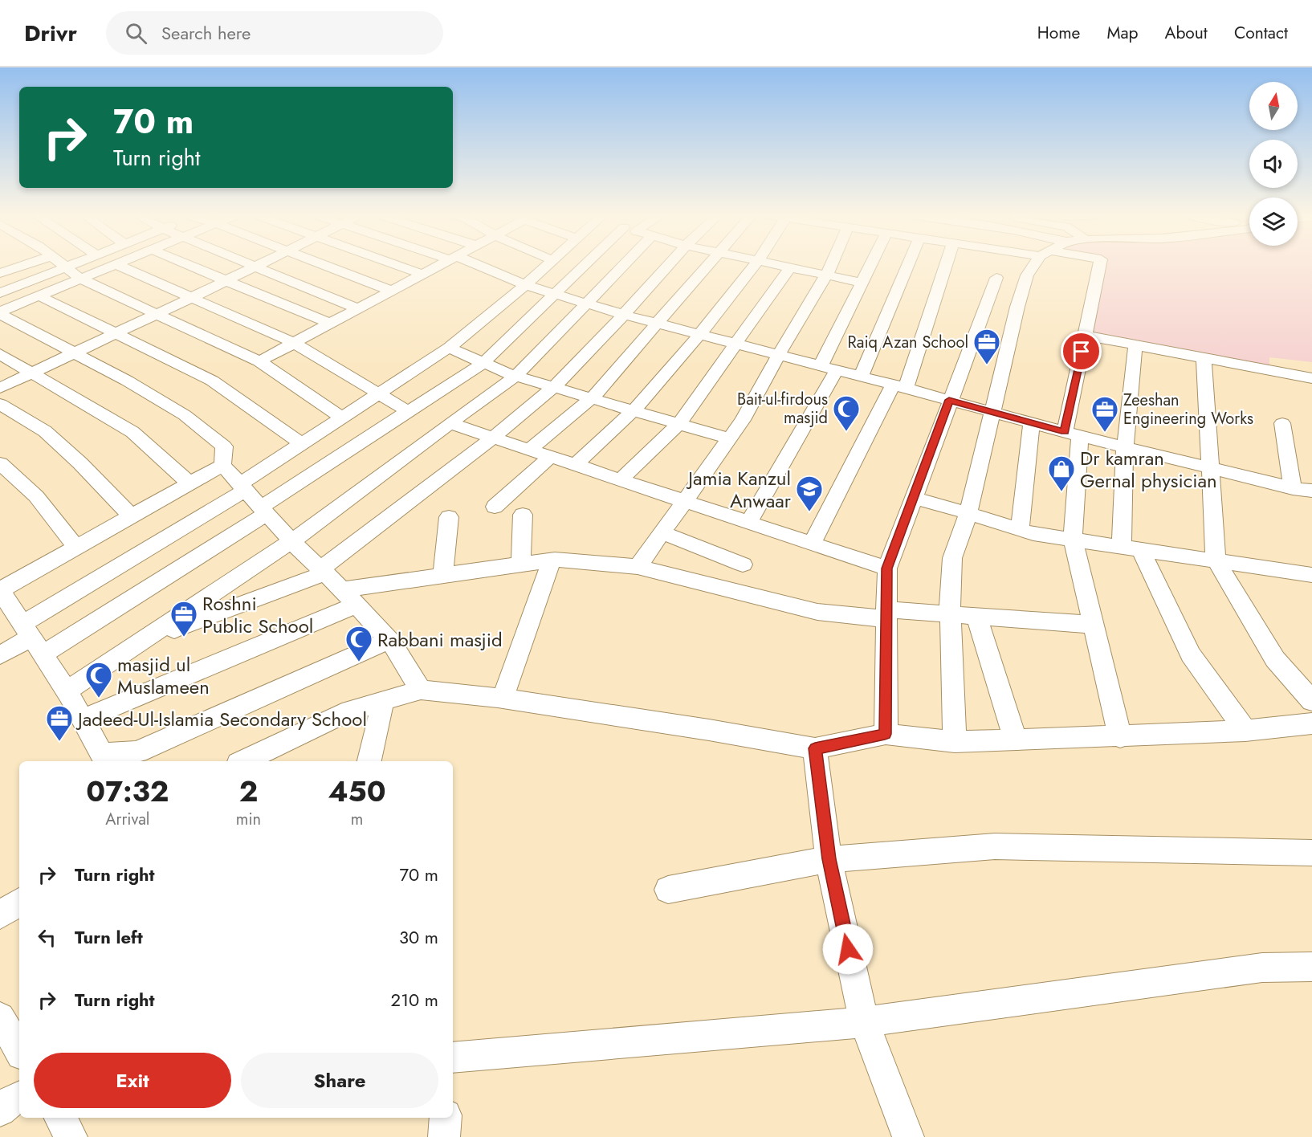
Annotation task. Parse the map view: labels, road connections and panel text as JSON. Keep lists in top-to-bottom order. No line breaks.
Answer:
{"places":{"office":["Raiq Azan School","Zeeshan Engineering Works","Roshni Public School","Jadeed-Ul-Islamia Secondary School"],"mosque":["Bait-ul-firdous masjid","Rabbani masjid","masjid ul Muslameen"],"shop":["Dr kamran Gernal physician"],"school or university":["Jamia Kanzul Anwaar"]},"north":"top","page":{"header":"Drivr","search":"Search here","nav":["Home","Map","About","Contact"],"turn":["70 m","Turn right"],"eta":["07:32","Arrival","2","min","450","m"],"list":[{"name":"Turn right","value":"70 m"},{"name":"Turn left","value":"30 m"},{"name":"Turn right","value":"210 m"}],"buttons":["Exit","Share"]}}
